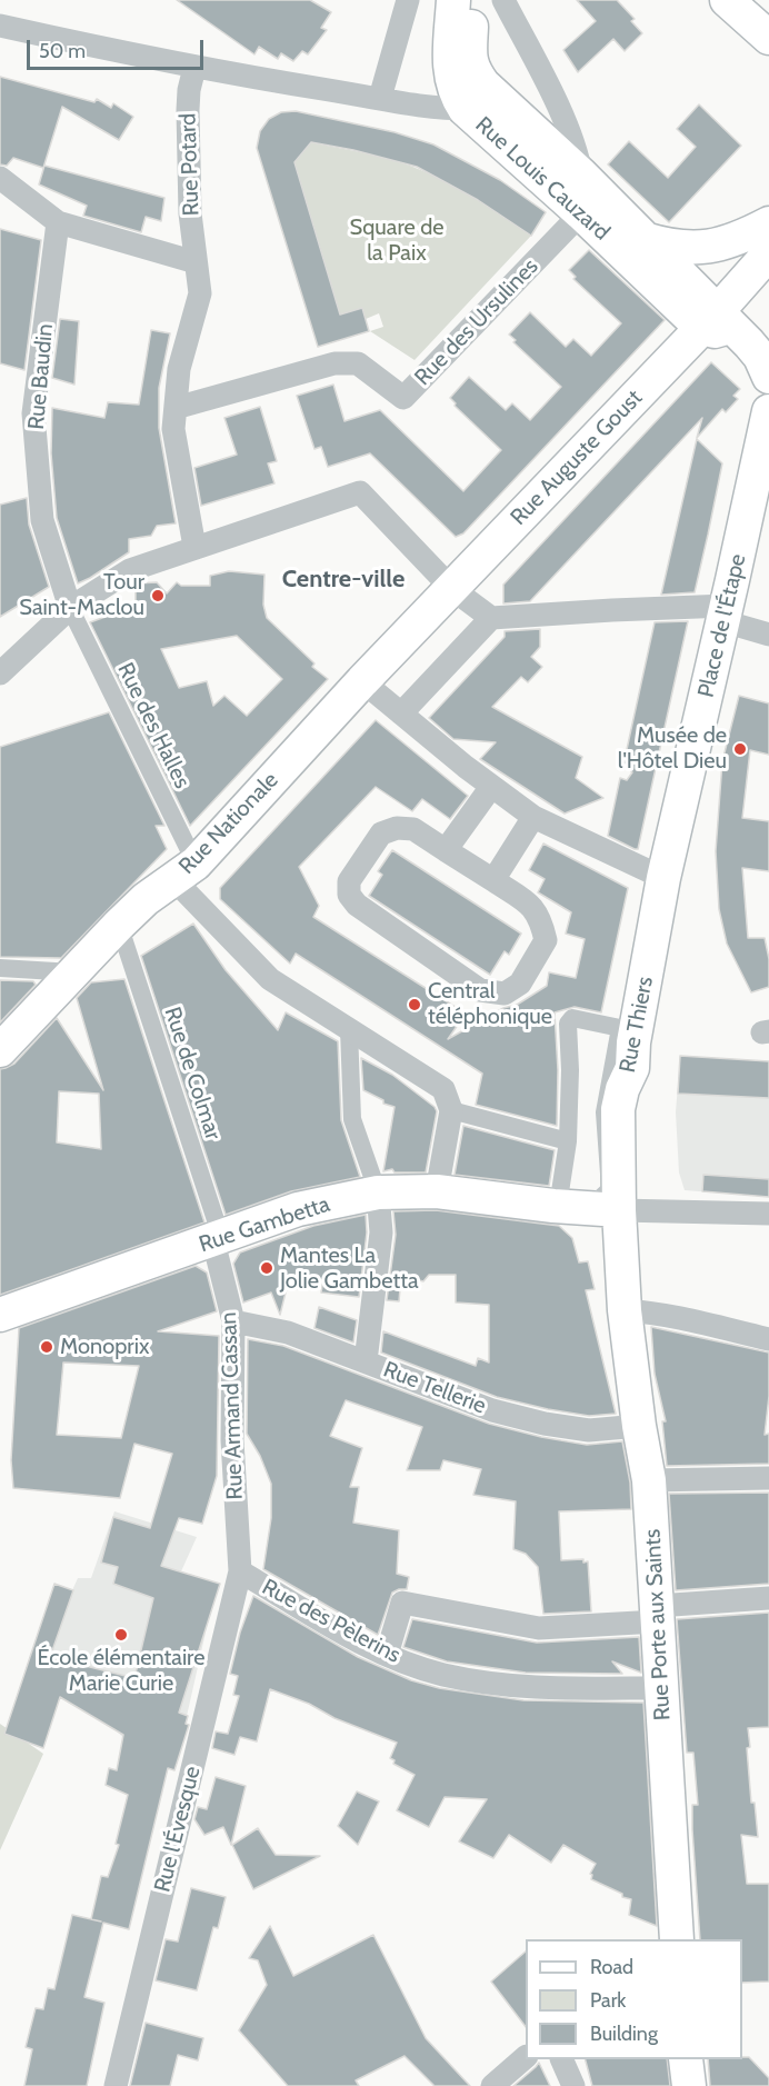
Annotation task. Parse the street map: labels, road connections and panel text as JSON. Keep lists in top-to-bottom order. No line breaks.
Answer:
{"streets":{"main road":["Rue Louis Cauzard","Rue Auguste Goust","Place de l'Étape","Rue Nationale","Rue Thiers","Rue Gambetta","Rue Porte aux Saints"],"street":["Rue Potard","Rue des Ursulines","Rue Baudin","Rue des Halles","Rue de Colmar","Rue Tellerie","Rue Armand Cassan","Rue des Pèlerins","Rue l'Évesque"]},"crossings":[["Rue Potard","Rue Louis Cauzard"],["Rue Potard","Rue des Ursulines"],["Rue Louis Cauzard","Rue des Ursulines"],["Rue Louis Cauzard","Rue Auguste Goust"],["Rue Baudin","Rue des Halles"],["Rue Auguste Goust","Rue Nationale"],["Place de l'Étape","Rue Thiers"],["Rue des Halles","Rue Nationale"],["Rue Nationale","Rue de Colmar"],["Rue Thiers","Rue Gambetta"],["Rue Thiers","Rue Porte aux Saints"],["Rue de Colmar","Rue Gambetta"],["Rue de Colmar","Rue Armand Cassan"],["Rue Gambetta","Rue Armand Cassan"],["Rue Tellerie","Rue Armand Cassan"],["Rue Tellerie","Rue Porte aux Saints"],["Rue Armand Cassan","Rue des Pèlerins"],["Rue Armand Cassan","Rue l'Évesque"],["Rue des Pèlerins","Rue Porte aux Saints"],["Rue des Pèlerins","Rue l'Évesque"]],"districts":["Centre-ville"],"parks":["Square de la Paix"],"places":["Tour Saint-Maclou","Musée de l'Hôtel Dieu","Central téléphonique","Mantes La Jolie Gambetta","Monoprix","École élémentaire Marie Curie"],"legend":["Road","Park","Building"],"scale_bar":"50 m"}
